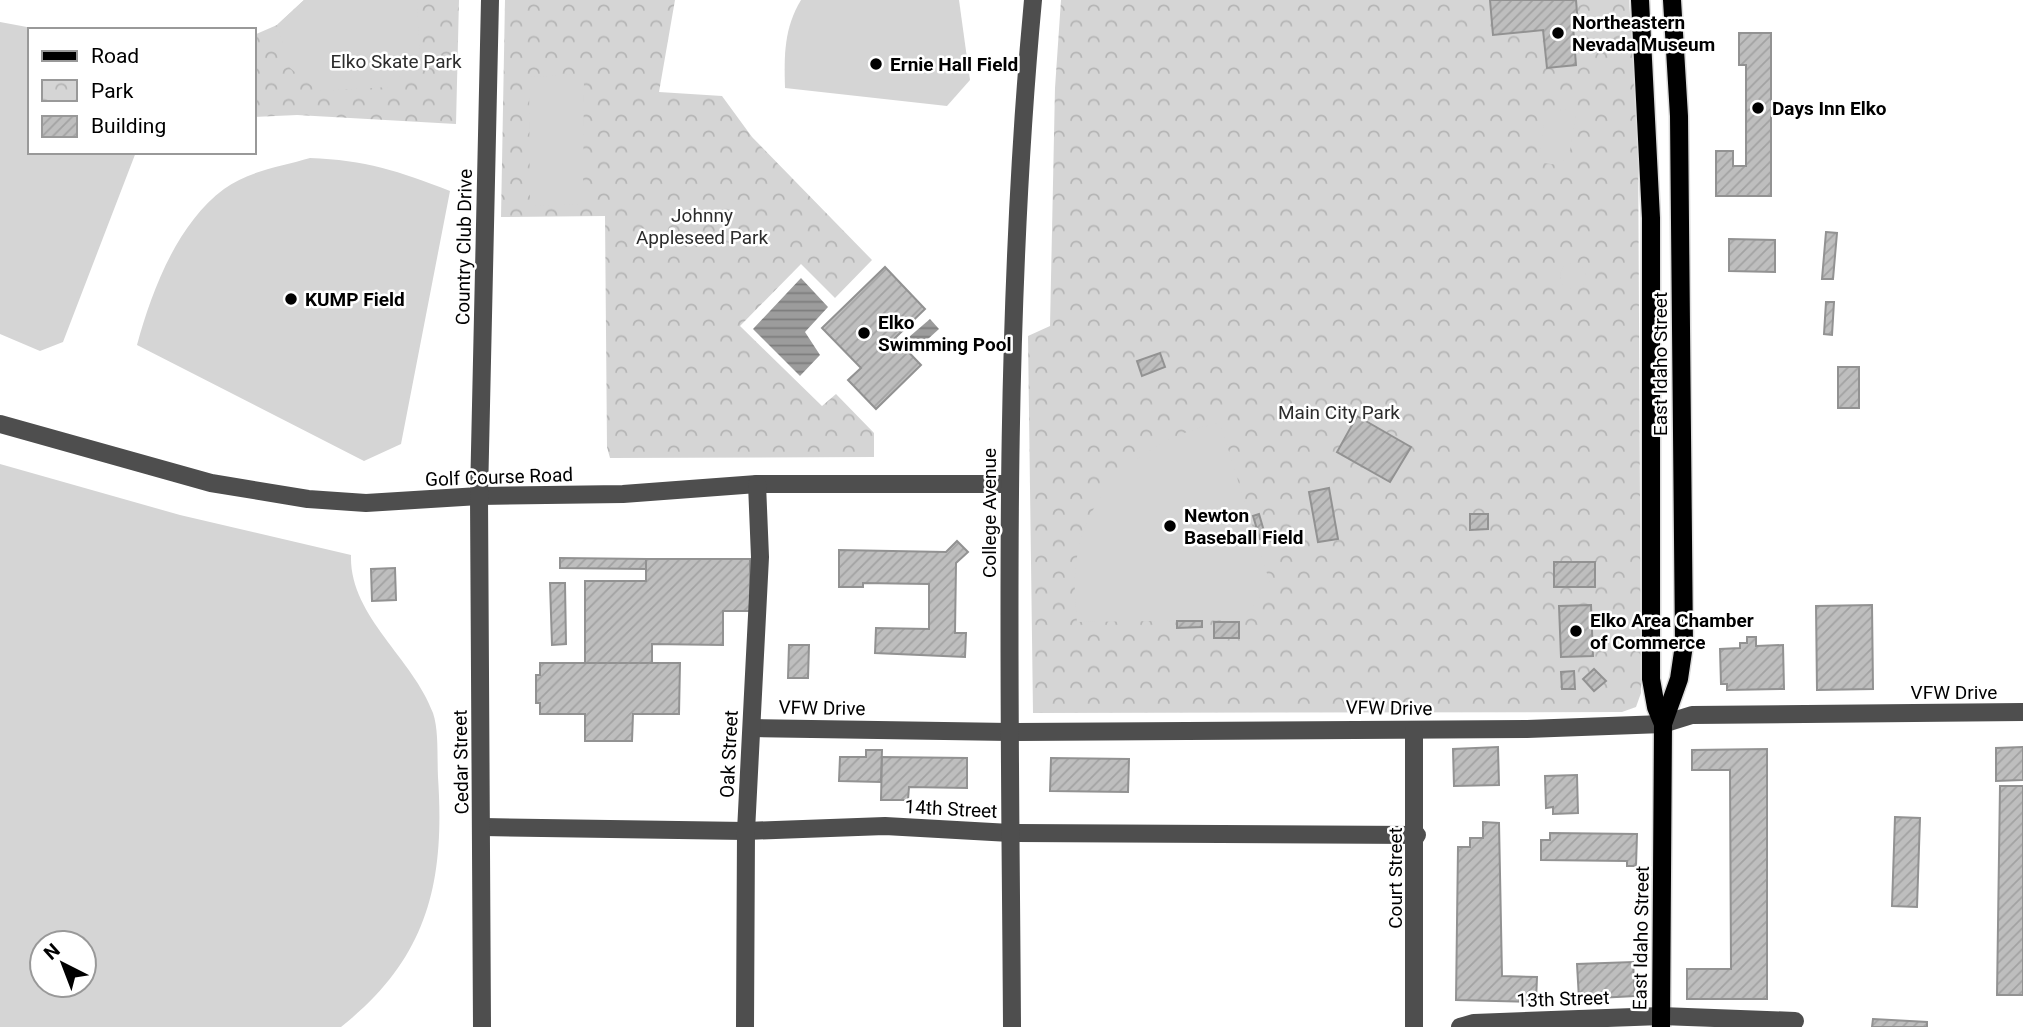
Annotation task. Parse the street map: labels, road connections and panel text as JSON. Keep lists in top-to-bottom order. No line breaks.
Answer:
{"streets":{"main road":["East Idaho Street"],"street":["Country Club Drive","Golf Course Road","College Avenue","VFW Drive","Oak Street","Cedar Street","14th Street","Court Street","13th Street"]},"crossings":[["Country Club Drive","Golf Course Road"],["Country Club Drive","Cedar Street"],["East Idaho Street","VFW Drive"],["East Idaho Street","13th Street"],["Golf Course Road","College Avenue"],["Golf Course Road","Oak Street"],["Golf Course Road","Cedar Street"],["College Avenue","VFW Drive"],["College Avenue","14th Street"],["VFW Drive","Oak Street"],["VFW Drive","Court Street"],["Oak Street","14th Street"],["Cedar Street","14th Street"],["14th Street","Court Street"]],"parks":["Elko Skate Park","Johnny Appleseed Park","Main City Park"],"places":["Northeastern Nevada Museum","Ernie Hall Field","Days Inn Elko","KUMP Field","Elko Swimming Pool","Newton Baseball Field","Elko Area Chamber of Commerce"],"legend":["Road","Park","Building"],"north":"top left"}
